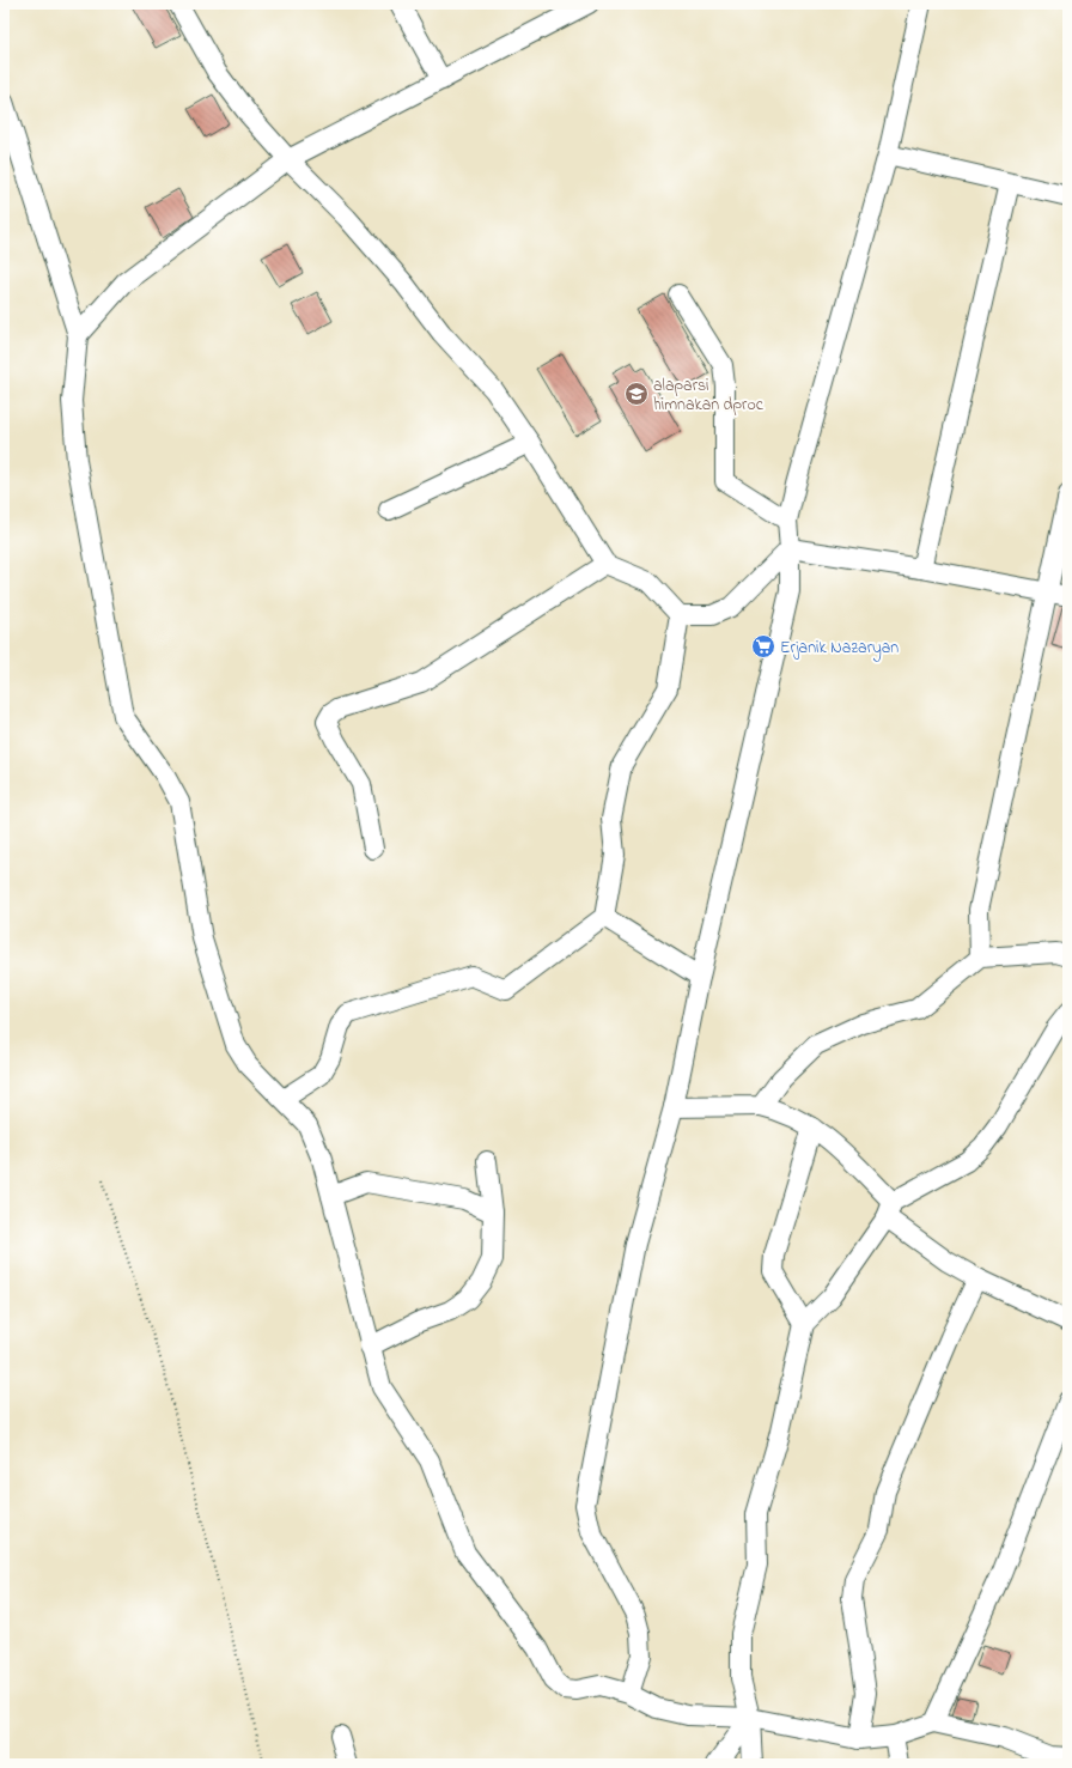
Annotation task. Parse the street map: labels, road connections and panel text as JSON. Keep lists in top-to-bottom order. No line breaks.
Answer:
{"places":{"school or university":["alaparsi himnakan dproc"],"supermarket":["Erjanik Nazaryan"]}}
